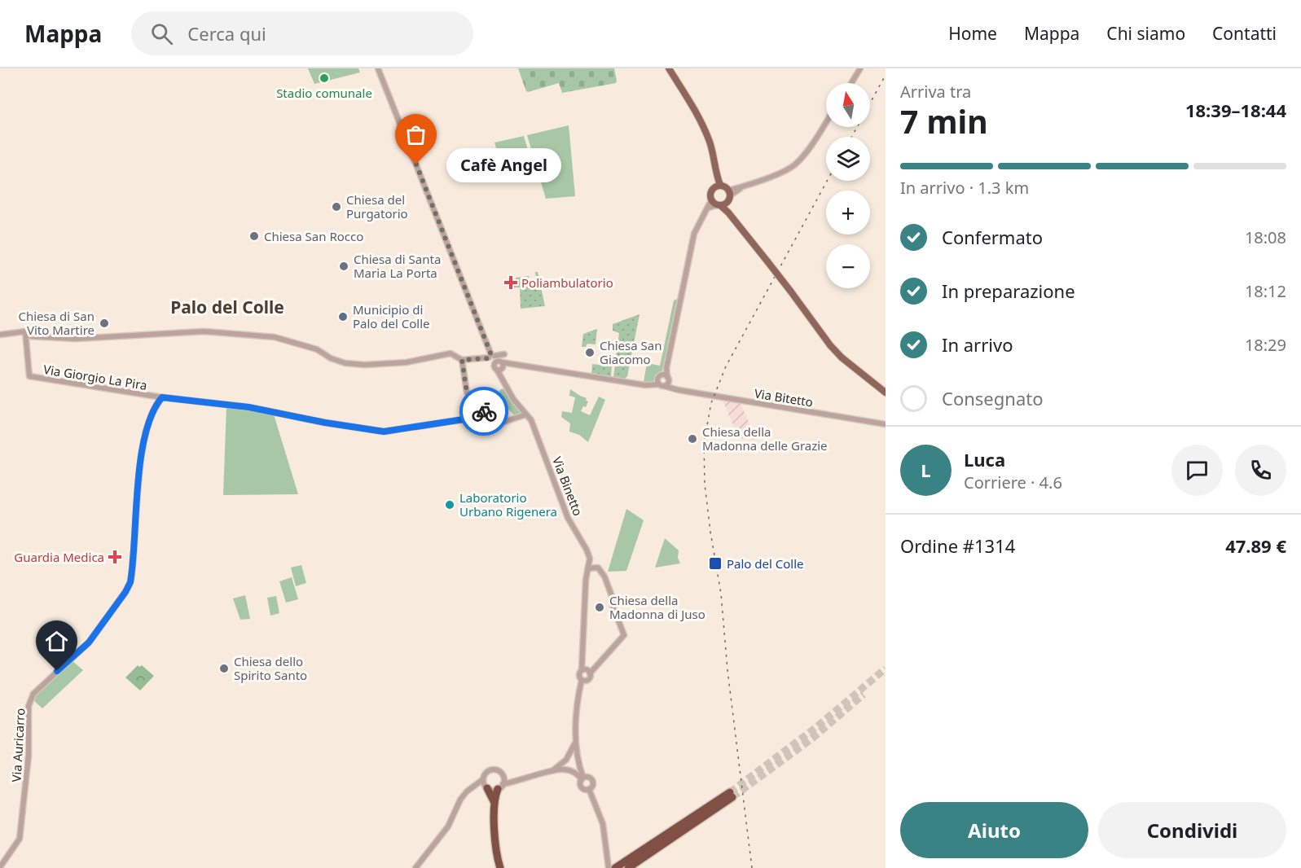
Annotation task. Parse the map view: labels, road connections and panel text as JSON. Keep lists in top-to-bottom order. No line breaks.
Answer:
{"streets":{"street":["Via Giorgio La Pira","Via Bitetto","Via Binetto","Via Auricarro"]},"crossings":[["Via Giorgio La Pira","Via Auricarro"]],"districts":["Palo del Colle"],"places":{"other":["Stadio comunale","Cafè Angel","Chiesa del Purgatorio","Chiesa San Rocco","Chiesa di Santa Maria La Porta","Municipio di Palo del Colle","Chiesa di San Vito Martire","Chiesa San Giacomo","Chiesa della Madonna delle Grazie","Laboratorio Urbano Rigenera","Chiesa della Madonna di Juso","Chiesa dello Spirito Santo"],"health":["Poliambulatorio","Guardia Medica"],"transit":["Palo del Colle"]},"north":"top","page":{"header":"Mappa","search":"Cerca qui","nav":["Home","Mappa","Chi siamo","Contatti"],"heading":["7 min","Arriva tra","18:39–18:44"],"panel":["Luca","Corriere · 4.6","Ordine #1314","47.89 €"],"map_buttons":["+","−"],"bubble":"Cafè Angel","bar":"In arrivo · 1.3 km","list":[["Confermato","18:08"],["In preparazione","18:12"],["In arrivo","18:29"],"Consegnato"],"round":"L","buttons":["Aiuto","Condividi"]}}
